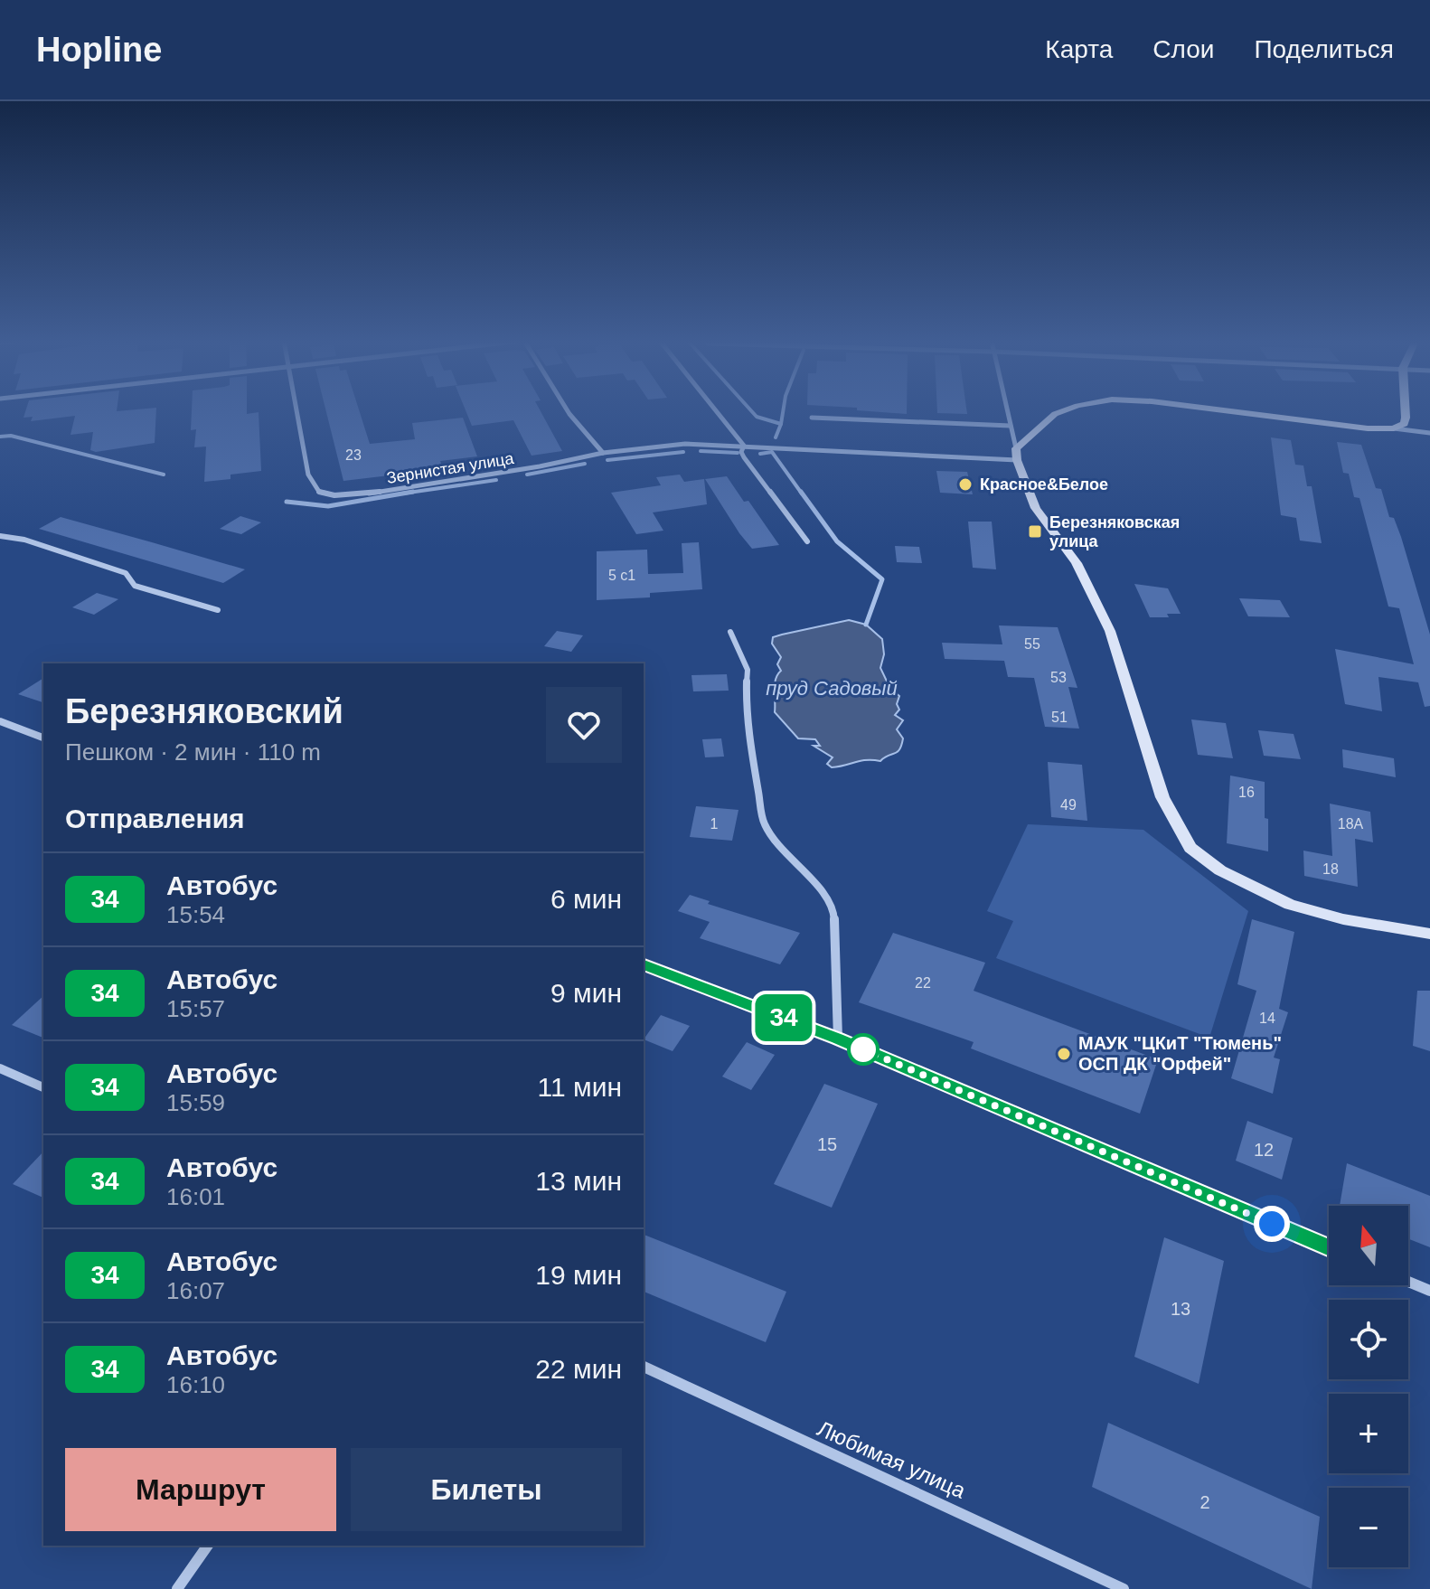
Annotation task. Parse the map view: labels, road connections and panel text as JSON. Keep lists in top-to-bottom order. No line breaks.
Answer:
{"streets":{"street":["Зернистая улица","Любимая улица"]},"water":["пруд Садовый"],"places":{"other":["Красное&Белое","МАУК \"ЦКиТ \"Тюмень\" ОСП ДК \"Орфей\""],"transit":["Березняковская улица"]},"lines":["bus line 34"],"house_numbers":["23","5 с1","55","53","51","16","49","1","18А","18","22","14","15","12","13","2"],"north":"top","page":{"header":"Hopline","nav":["Карта","Слои","Поделиться"],"on_map":"34","heading":[["Березняковский","Пешком · 2 мин · 110 m"],"Отправления"],"list":[{"mark":"34","name":"Автобус","note":"15:54","value":"6 мин"},{"mark":"34","name":"Автобус","note":"15:57","value":"9 мин"},{"mark":"34","name":"Автобус","note":"15:59","value":"11 мин"},{"mark":"34","name":"Автобус","note":"16:01","value":"13 мин"},{"mark":"34","name":"Автобус","note":"16:07","value":"19 мин"},{"mark":"34","name":"Автобус","note":"16:10","value":"22 мин"}],"map_buttons":["+","−"],"buttons":["Маршрут","Билеты"]}}
